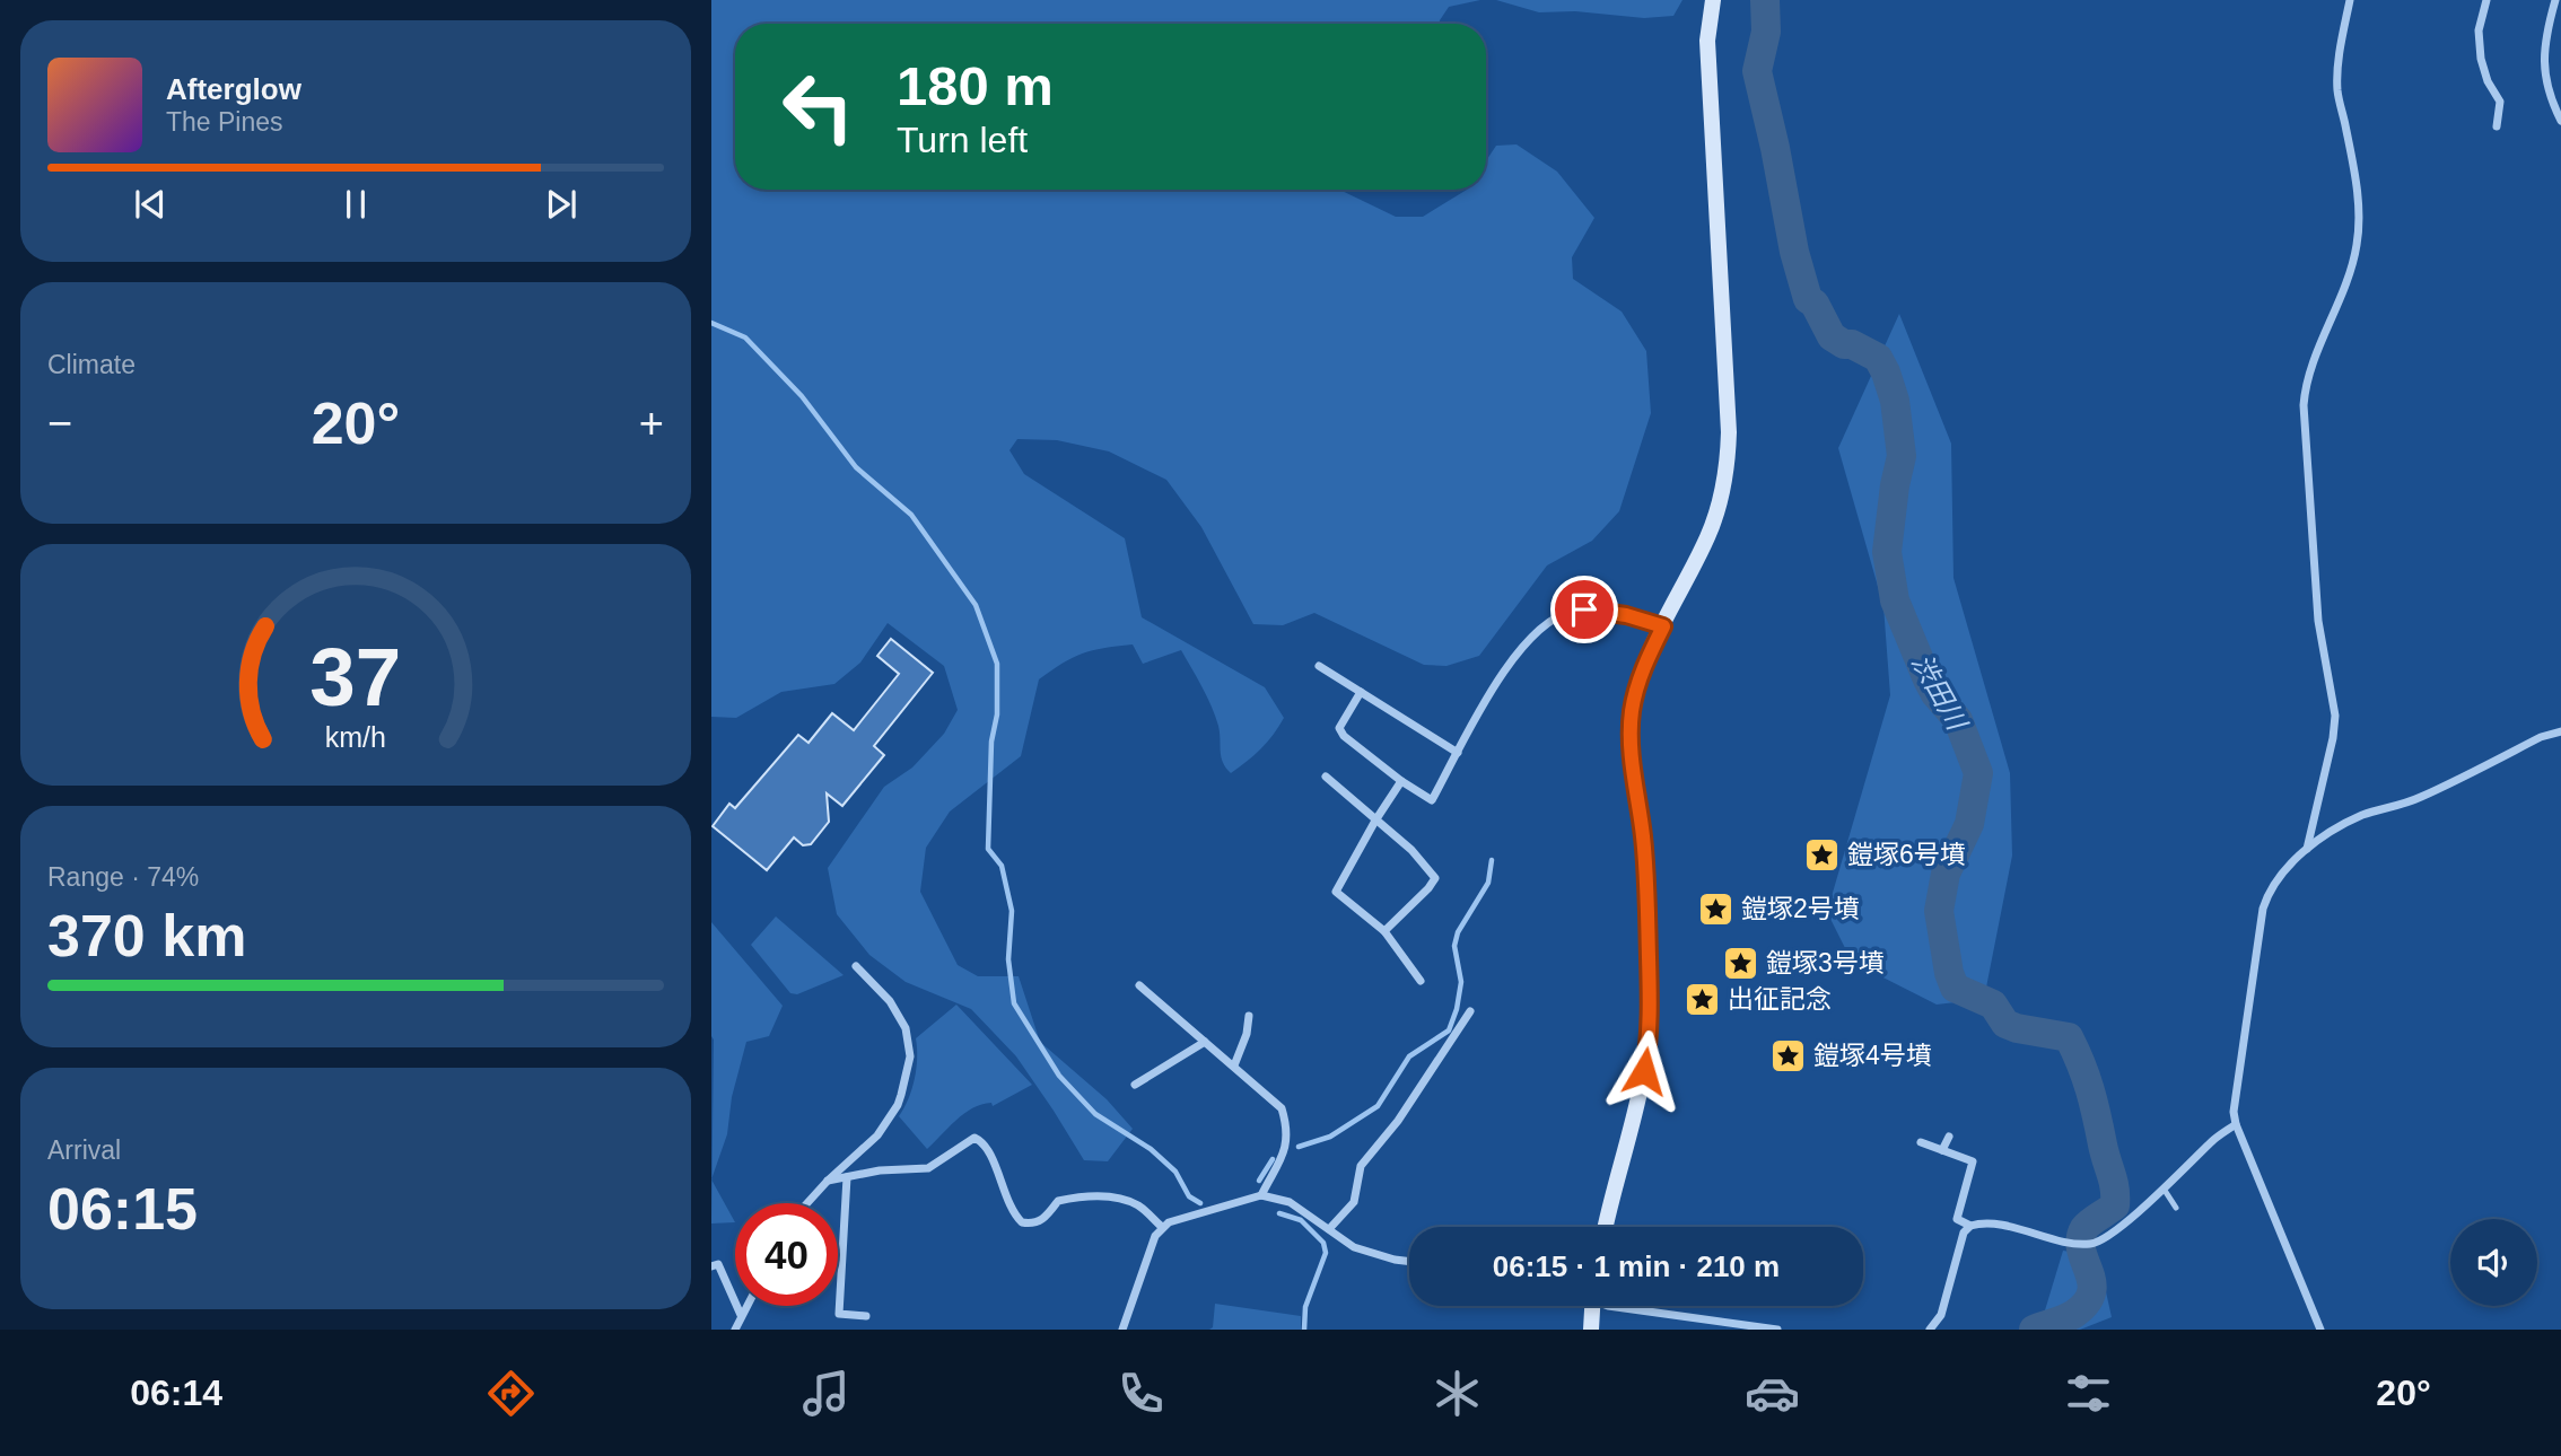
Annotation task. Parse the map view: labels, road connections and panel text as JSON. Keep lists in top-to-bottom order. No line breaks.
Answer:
{"water":["渋田川"],"places":{"place":["鎧塚6号墳","鎧塚2号墳","鎧塚3号墳","出征記念","鎧塚4号墳"]},"page":{"turn":["180 m","Turn left"],"song":["Afterglow","The Pines"],"tile":["Climate",["Range · 74%","370 km"],["Arrival","06:15"]],"heat":["−","20°","+"],"limit":"40","trip":"06:15 · 1 min · 210 m","tabs":["06:14","20°"],"gauge":["37","km/h"]}}
